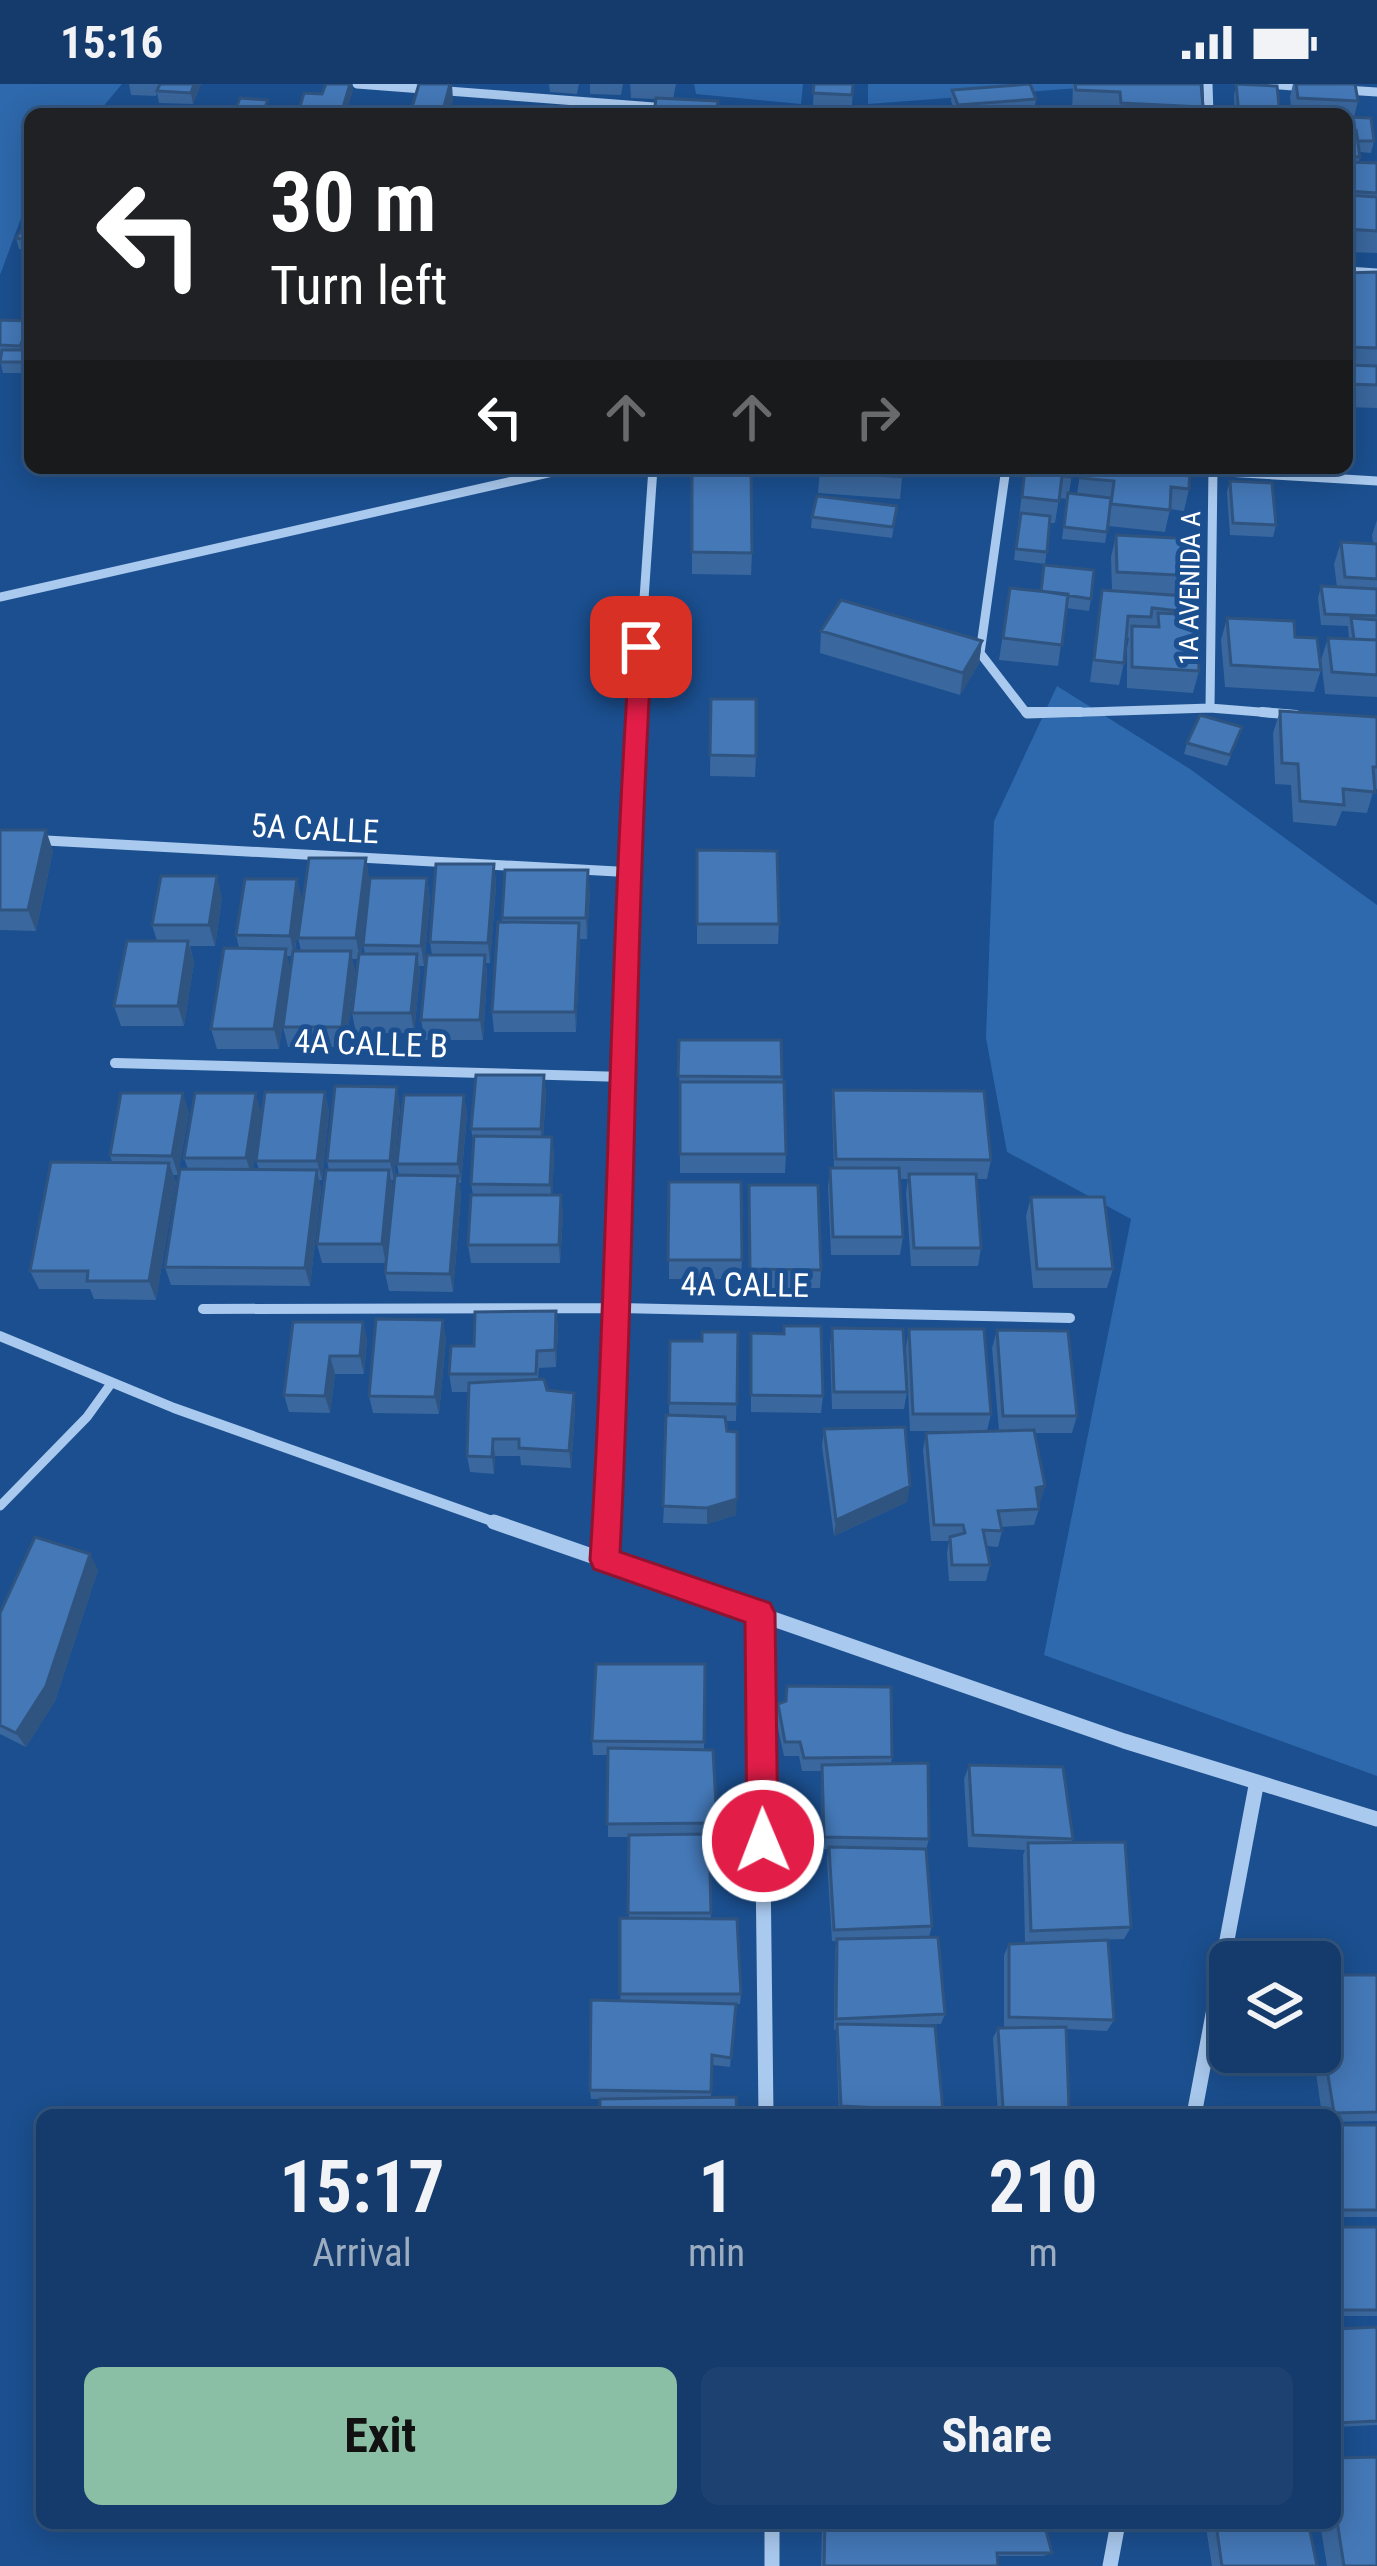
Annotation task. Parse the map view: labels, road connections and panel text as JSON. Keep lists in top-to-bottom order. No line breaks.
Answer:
{"streets":{"street":["1A AVENIDA A","5A CALLE","4A CALLE B","4A CALLE"]},"page":{"status":"15:16","turn":["30 m","Turn left"],"eta":["15:17","Arrival","1","min","210","m"],"buttons":["Exit","Share"]}}
